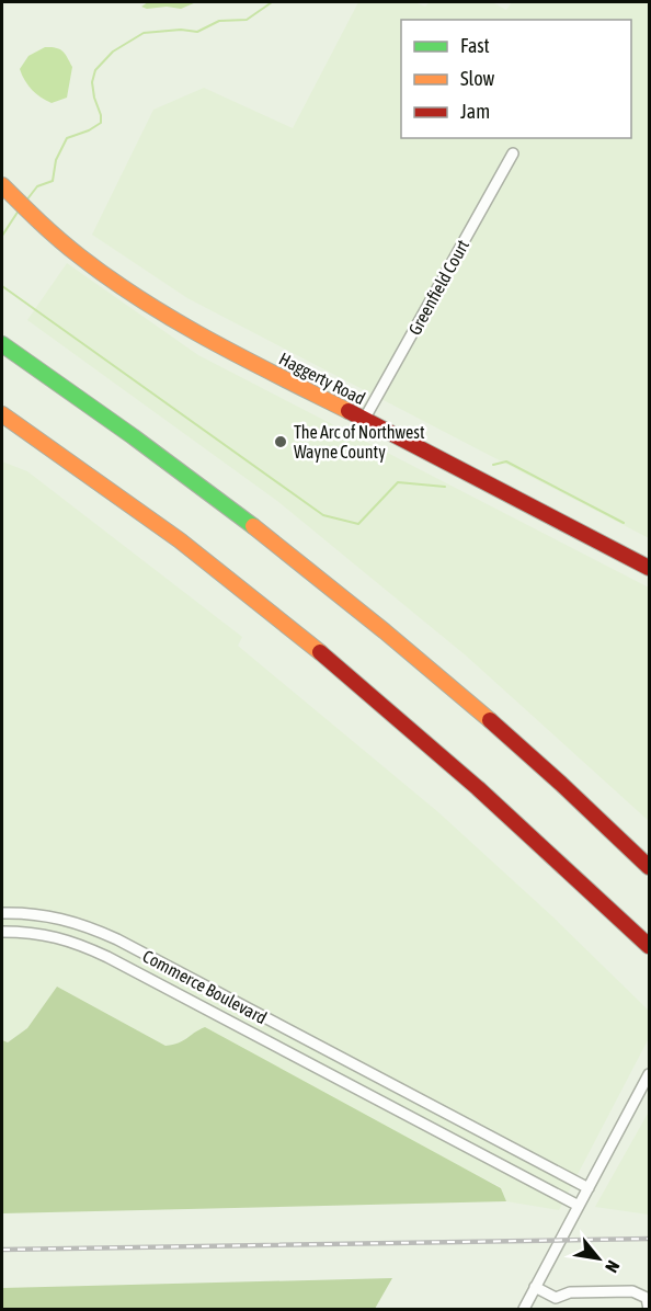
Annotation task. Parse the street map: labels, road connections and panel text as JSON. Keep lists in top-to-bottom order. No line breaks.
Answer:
{"streets":{"main road":["Haggerty Road"],"street":["Greenfield Court","Commerce Boulevard"]},"crossings":[["Greenfield Court","Haggerty Road"]],"places":["The Arc of Northwest Wayne County"],"legend":["Fast","Slow","Jam"],"north":"bottom right"}
